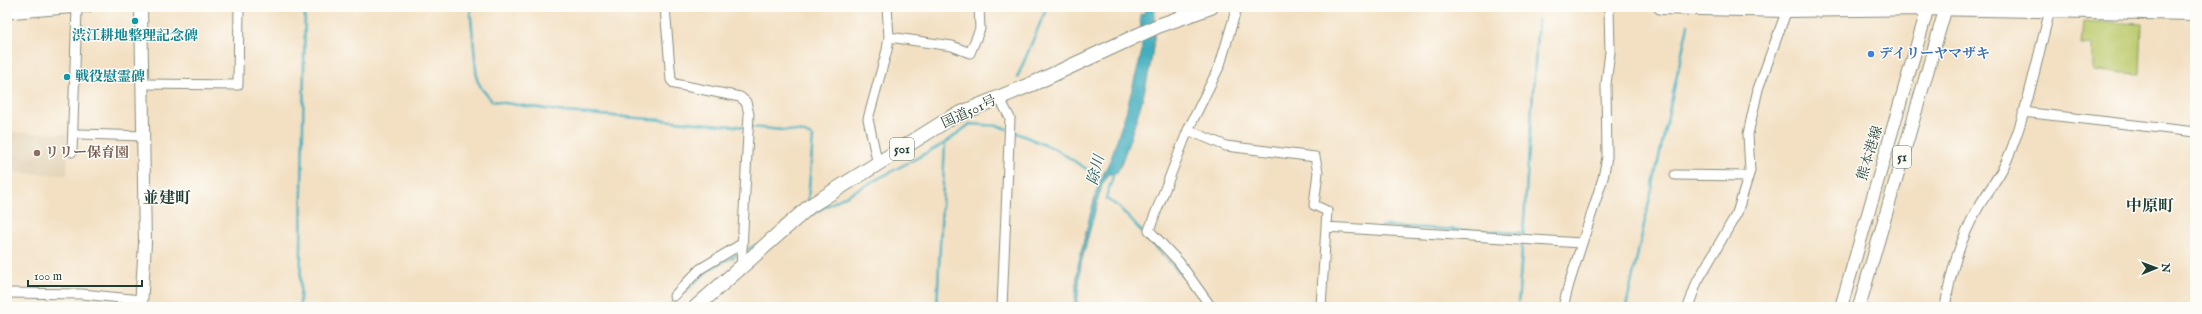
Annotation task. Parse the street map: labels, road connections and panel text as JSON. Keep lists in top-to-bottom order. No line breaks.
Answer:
{"streets":{"highway":["国道501号","501"],"main road":["熊本港線","51"]},"districts":["並建町","中原町"],"water":["除川"],"places":["渋江耕地整理記念碑","デイリーヤマザキ","戦役慰霊碑","リリー保育園"],"scale_bar":"100 m","north":"right"}
